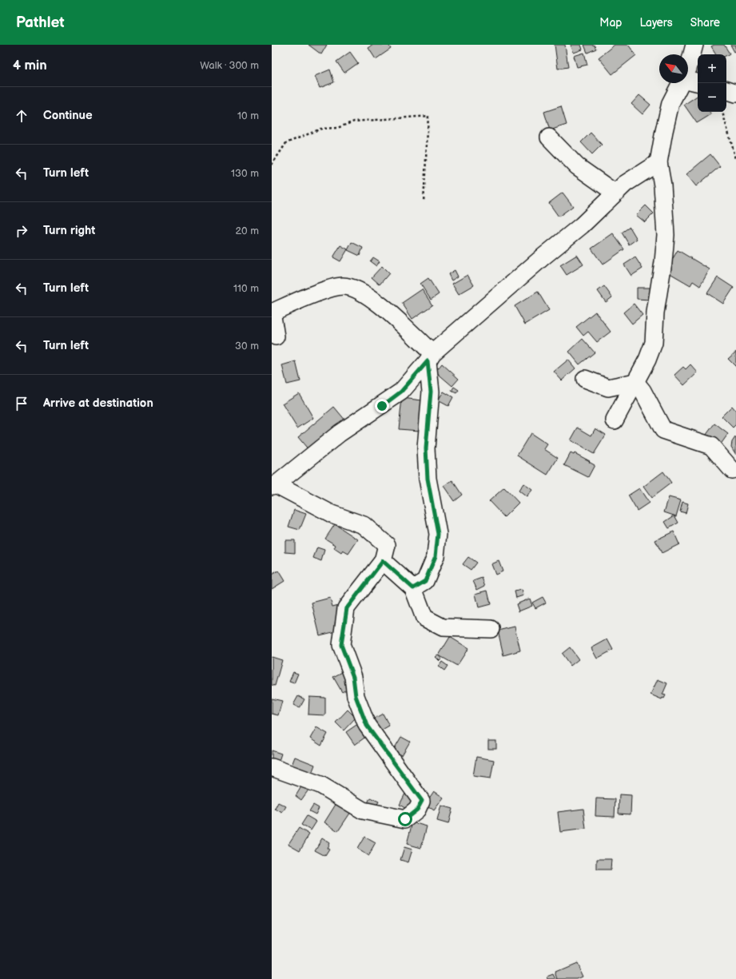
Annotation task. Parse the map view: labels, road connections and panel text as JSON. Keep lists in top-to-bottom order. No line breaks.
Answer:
{"north":"top left","page":{"header":"Pathlet","nav":["Map","Layers","Share"],"heading":["4 min","Walk · 300 m"],"map_buttons":["+","−"],"list":[["Continue","10 m"],["Turn left","130 m"],["Turn right","20 m"],["Turn left","110 m"],["Turn left","30 m"],"Arrive at destination"]}}
